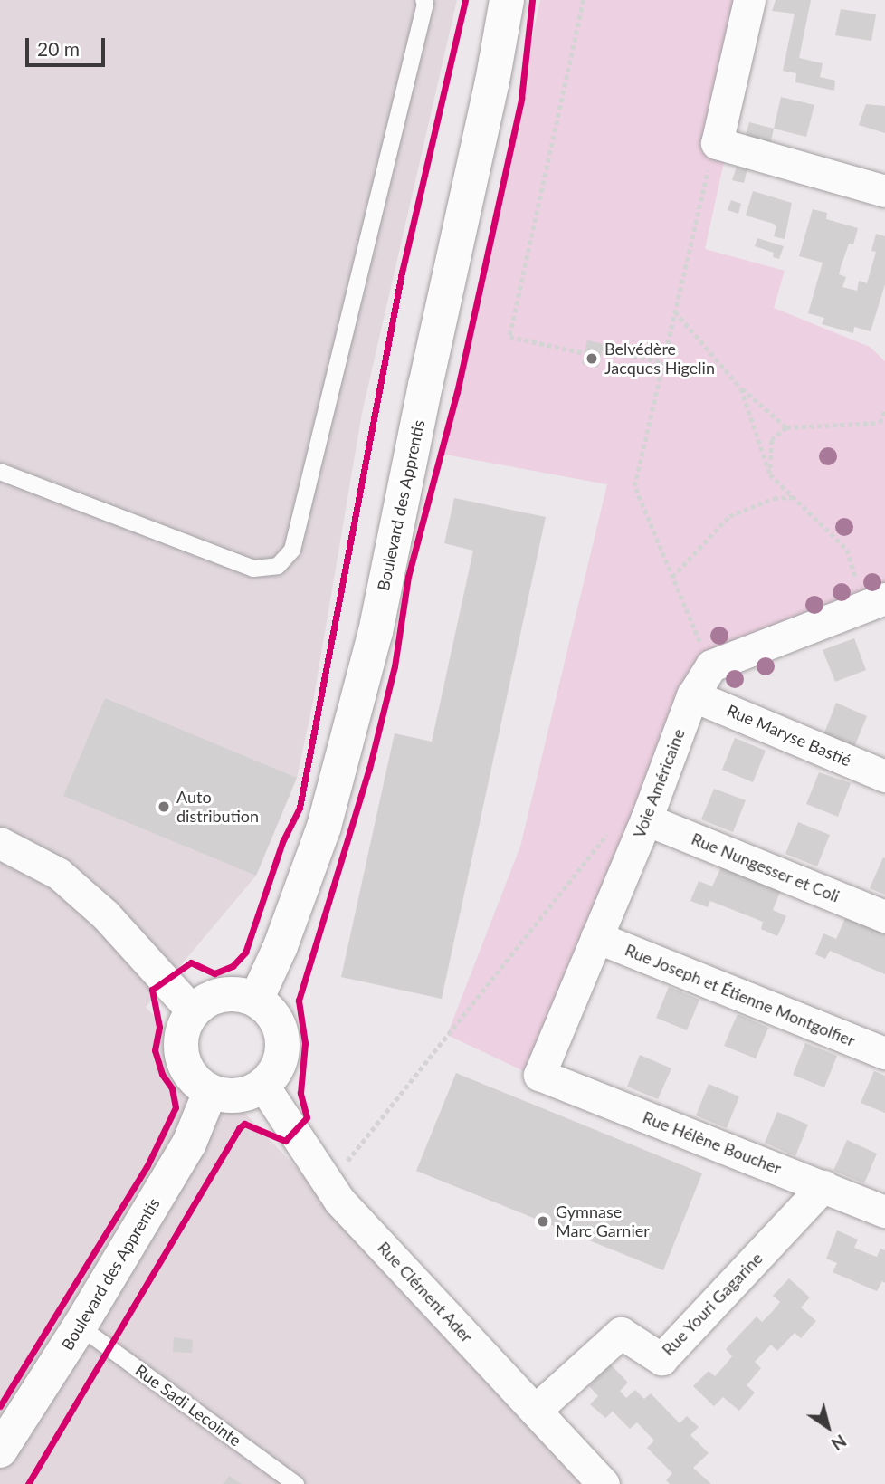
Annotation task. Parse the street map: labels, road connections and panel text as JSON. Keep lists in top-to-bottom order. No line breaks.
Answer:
{"streets":{"main road":["Boulevard des Apprentis"],"street":["Rue Maryse Bastié","Voie Américaine","Rue Nungesser et Coli","Rue Joseph et Étienne Montgolfier","Rue Hélène Boucher","Rue Clément Ader","Rue Youri Gagarine"],"lane":["Rue Sadi Lecointe"]},"crossings":[["Boulevard des Apprentis","Rue Clément Ader"],["Boulevard des Apprentis","Rue Sadi Lecointe"],["Rue Maryse Bastié","Voie Américaine"],["Voie Américaine","Rue Nungesser et Coli"],["Voie Américaine","Rue Joseph et Étienne Montgolfier"],["Voie Américaine","Rue Hélène Boucher"],["Rue Hélène Boucher","Rue Youri Gagarine"],["Rue Clément Ader","Rue Youri Gagarine"]],"places":["Belvédère Jacques Higelin","Auto distribution","Gymnase Marc Garnier"],"scale_bar":"20 m","north":"bottom right"}
